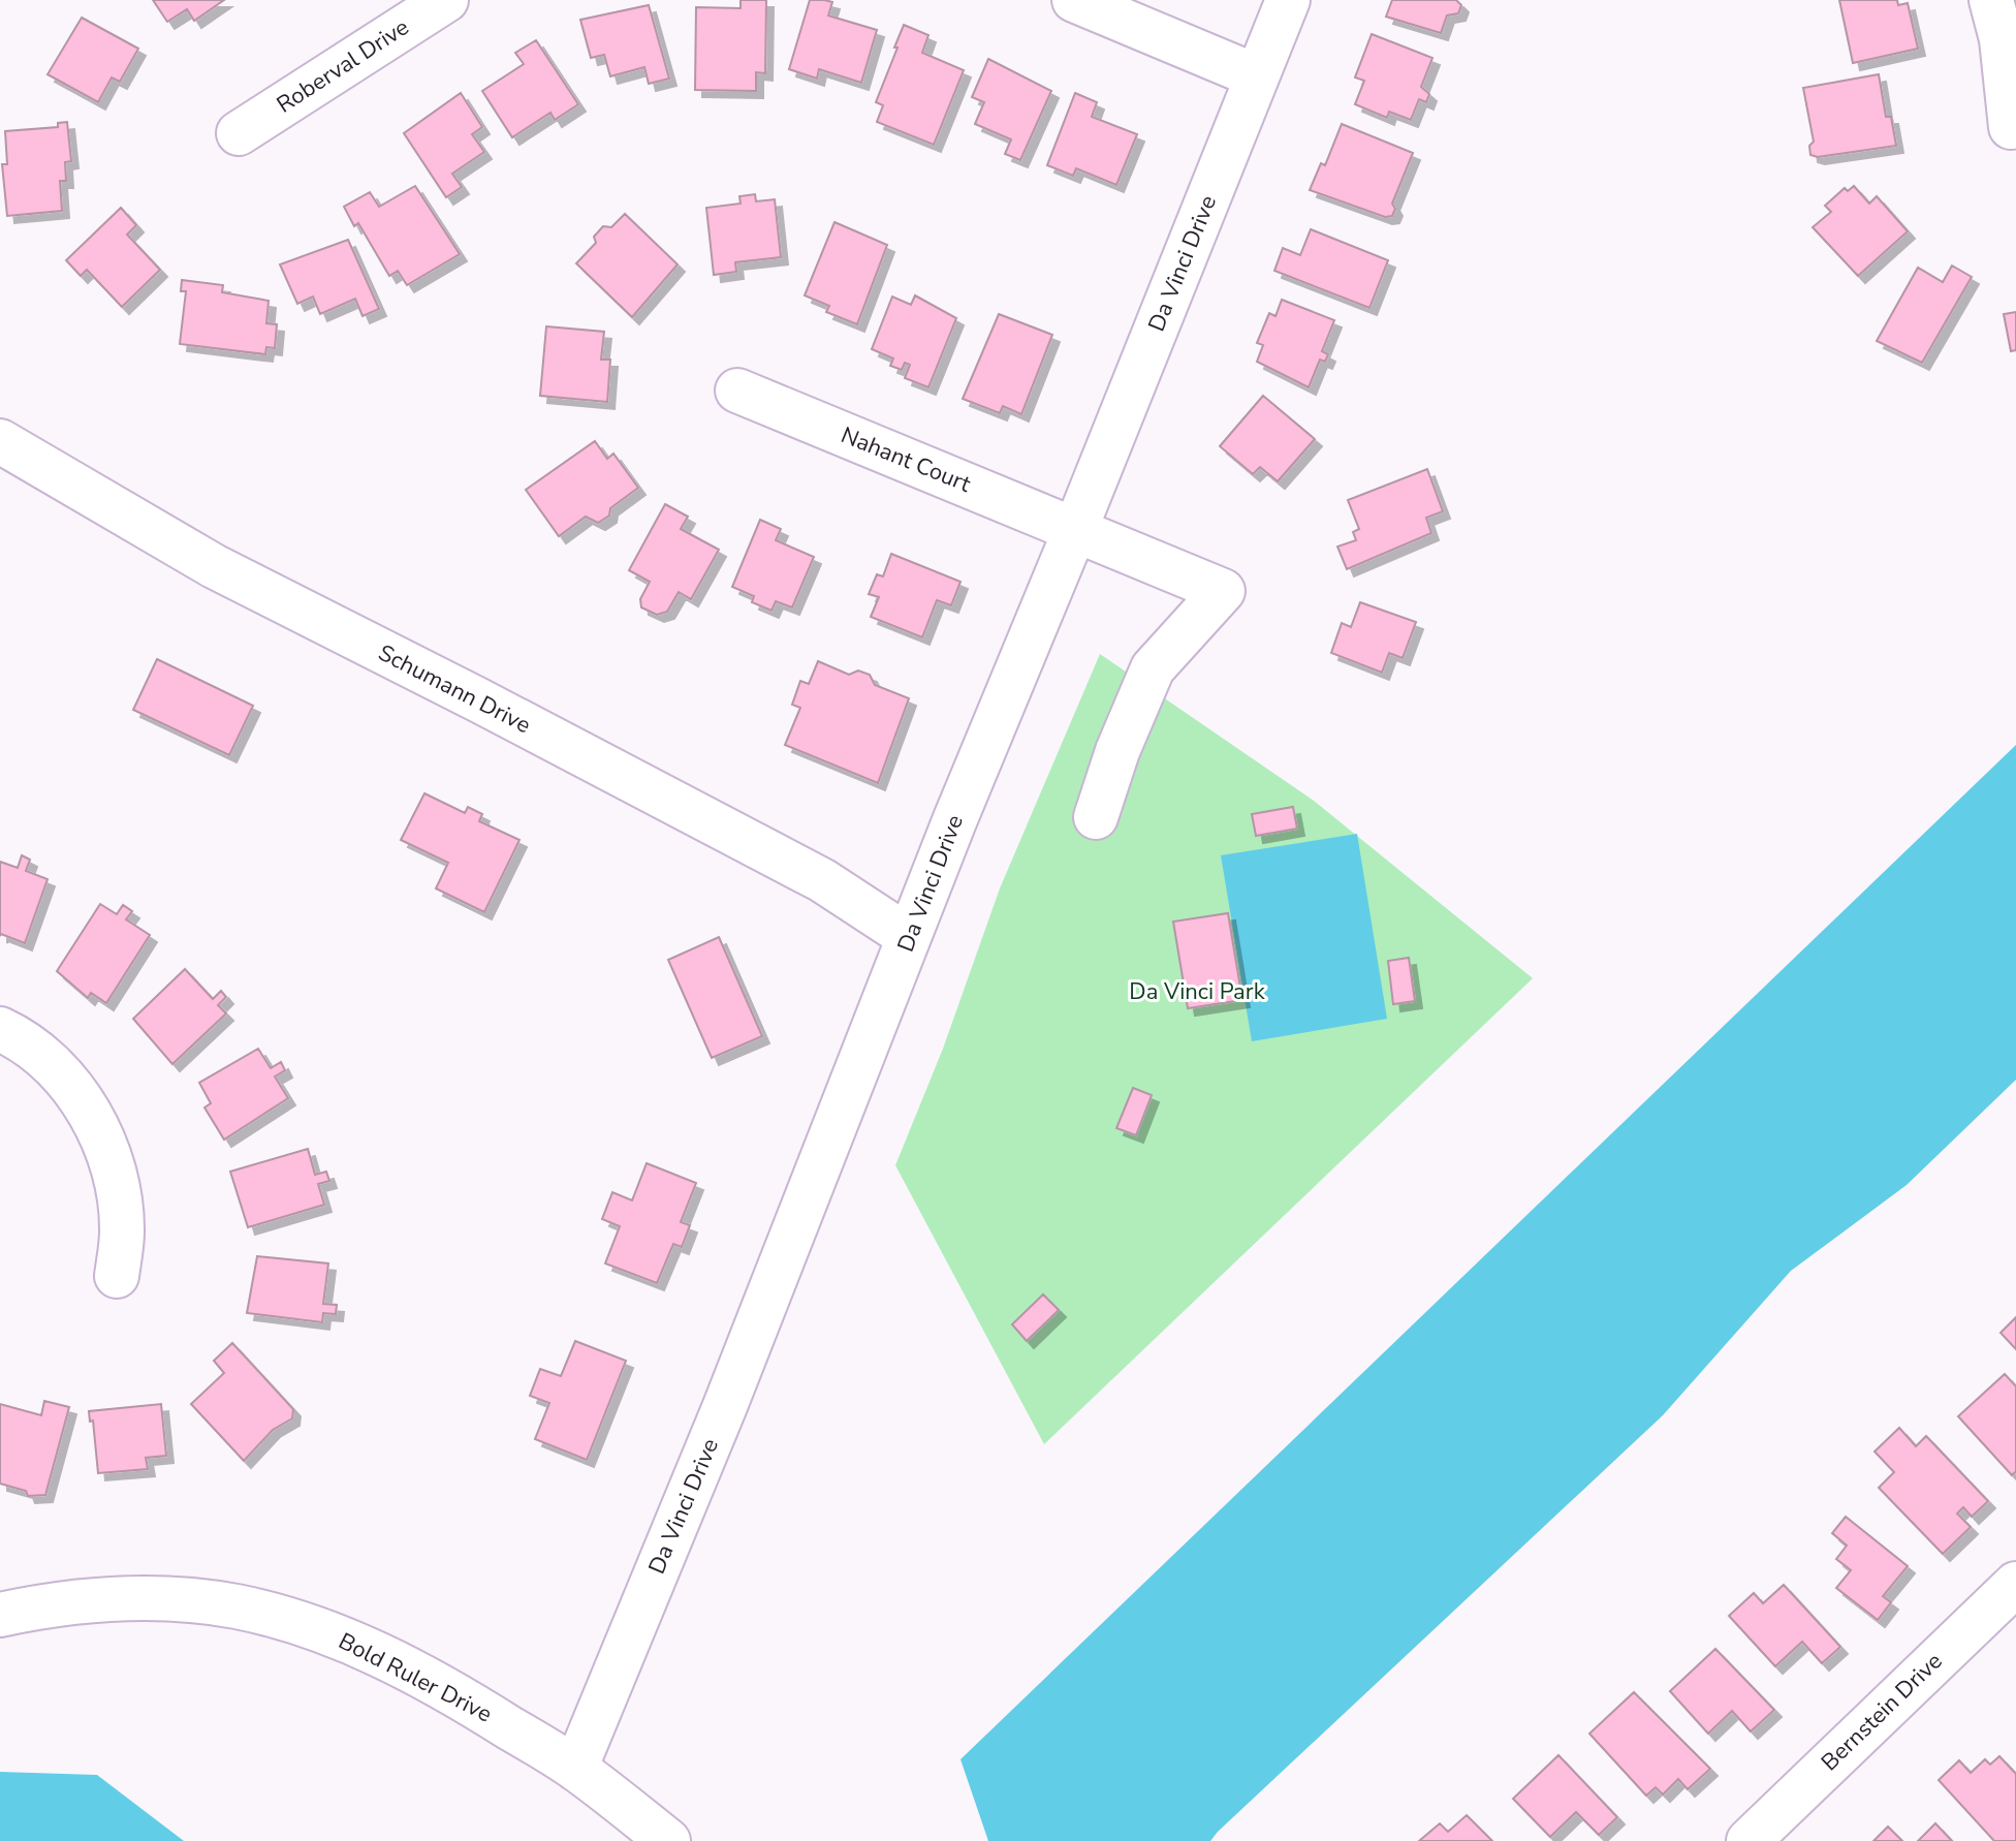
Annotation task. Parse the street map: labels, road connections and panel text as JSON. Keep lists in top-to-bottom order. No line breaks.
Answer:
{"streets":{"street":["Roberval Drive","Da Vinci Drive","Nahant Court","Schumann Drive","Bold Ruler Drive","Bernstein Drive"]},"crossings":[["Da Vinci Drive","Nahant Court"],["Da Vinci Drive","Schumann Drive"],["Da Vinci Drive","Bold Ruler Drive"]],"parks":["Da Vinci Park"]}
